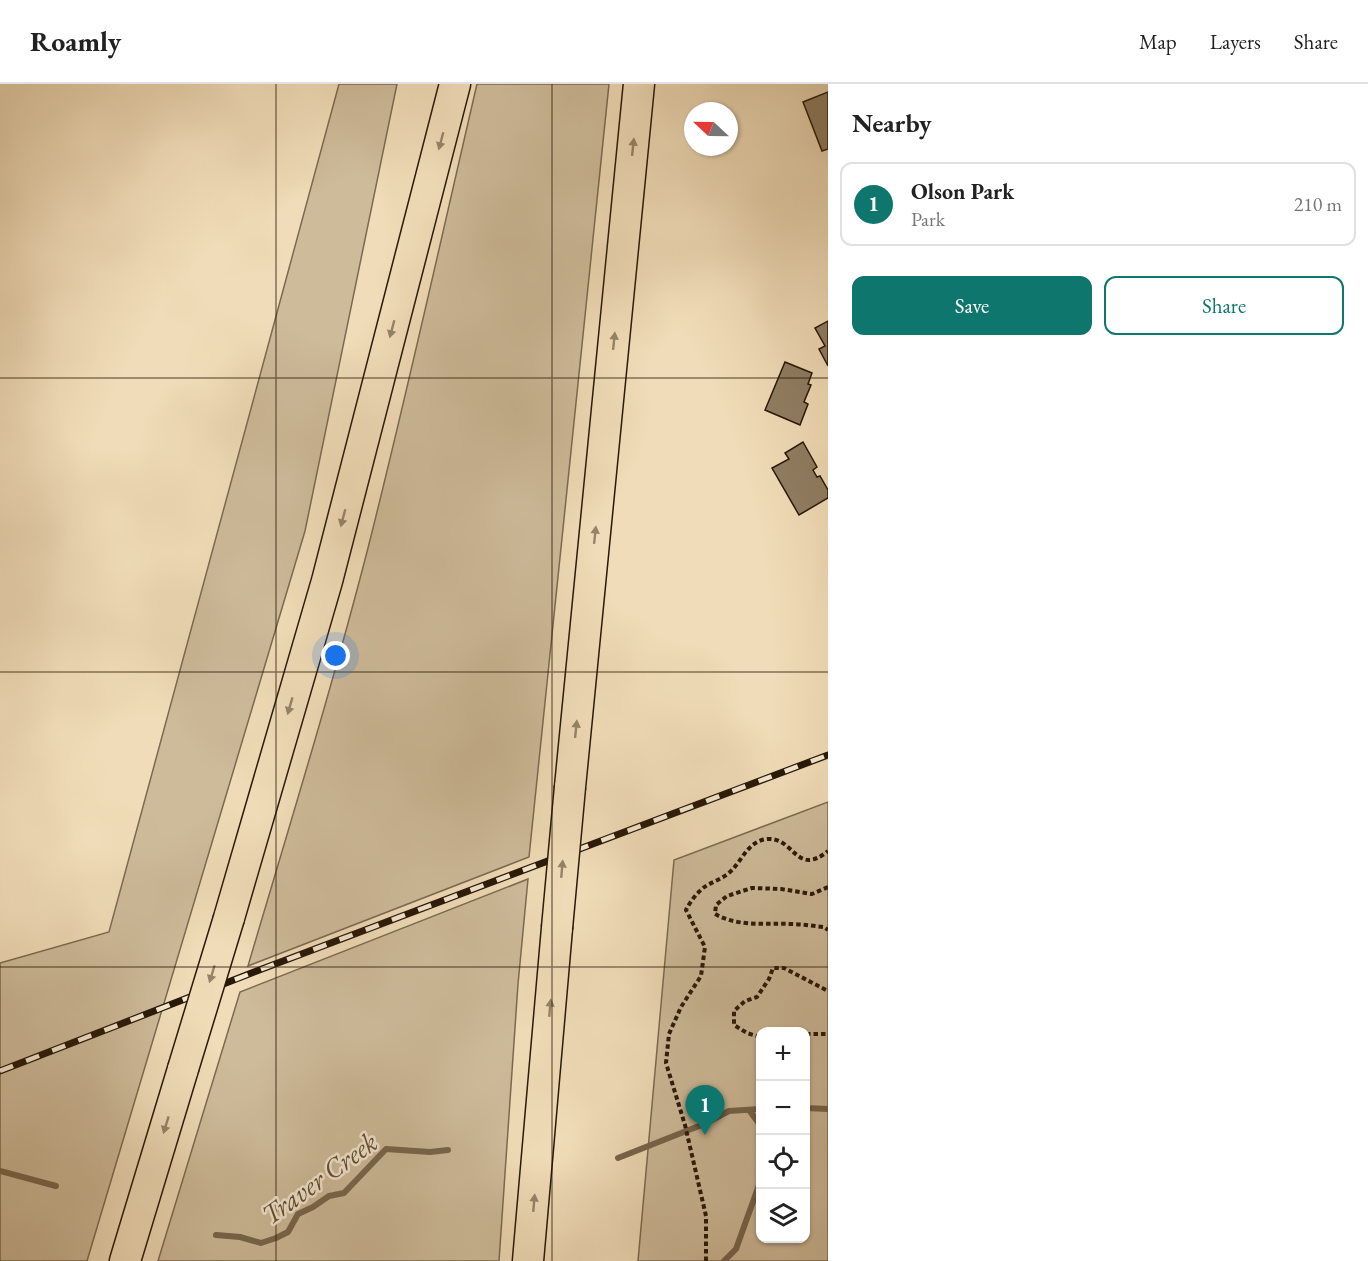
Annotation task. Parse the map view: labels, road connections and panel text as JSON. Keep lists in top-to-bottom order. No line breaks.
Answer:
{"water":["Traver Creek"],"north":"left","page":{"header":"Roamly","nav":["Map","Layers","Share"],"heading":"Nearby","list":[{"mark":"1","name":"Olson Park","note":"Park","value":"210 m"}],"buttons":["Save","Share"],"map_buttons":["+","−"],"pins":"1"}}
